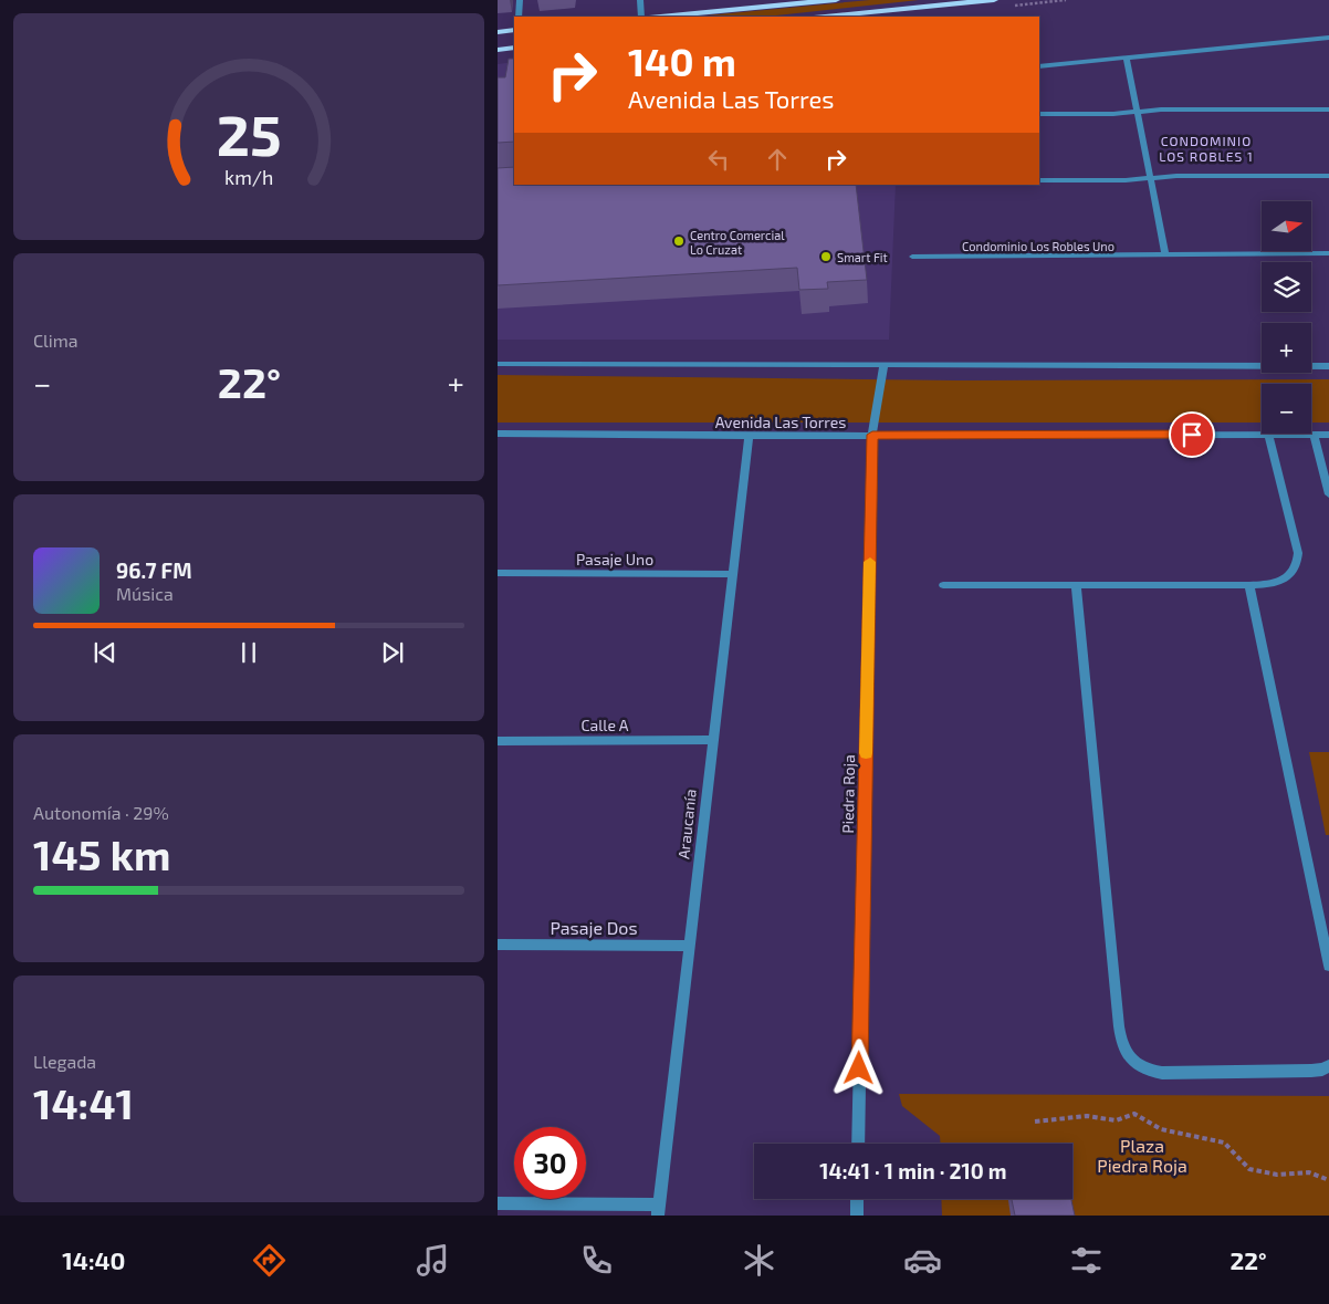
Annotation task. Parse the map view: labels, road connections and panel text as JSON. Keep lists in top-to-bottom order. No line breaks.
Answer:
{"streets":{"street":["Condominio Los Robles Uno","Avenida Las Torres","Pasaje Uno","Calle A","Piedra Roja","Araucanía","Pasaje Dos"]},"crossings":[["Avenida Las Torres","Piedra Roja"],["Avenida Las Torres","Araucanía"],["Pasaje Uno","Araucanía"],["Calle A","Araucanía"],["Araucanía","Pasaje Dos"]],"districts":["CONDOMINIO LOS ROBLES 1"],"parks":["Plaza Piedra Roja"],"places":["Centro Comercial Lo Cruzat","Smart Fit"],"north":"right","page":{"turn":["140 m","Avenida Las Torres"],"map_buttons":["+","−"],"tile":["Clima",["Autonomía · 29%","145 km"],["Llegada","14:41"]],"heat":["−","22°","+"],"song":["96.7 FM","Música"],"limit":"30","trip":"14:41 · 1 min · 210 m","tabs":["14:40","22°"],"gauge":["25","km/h"]}}
